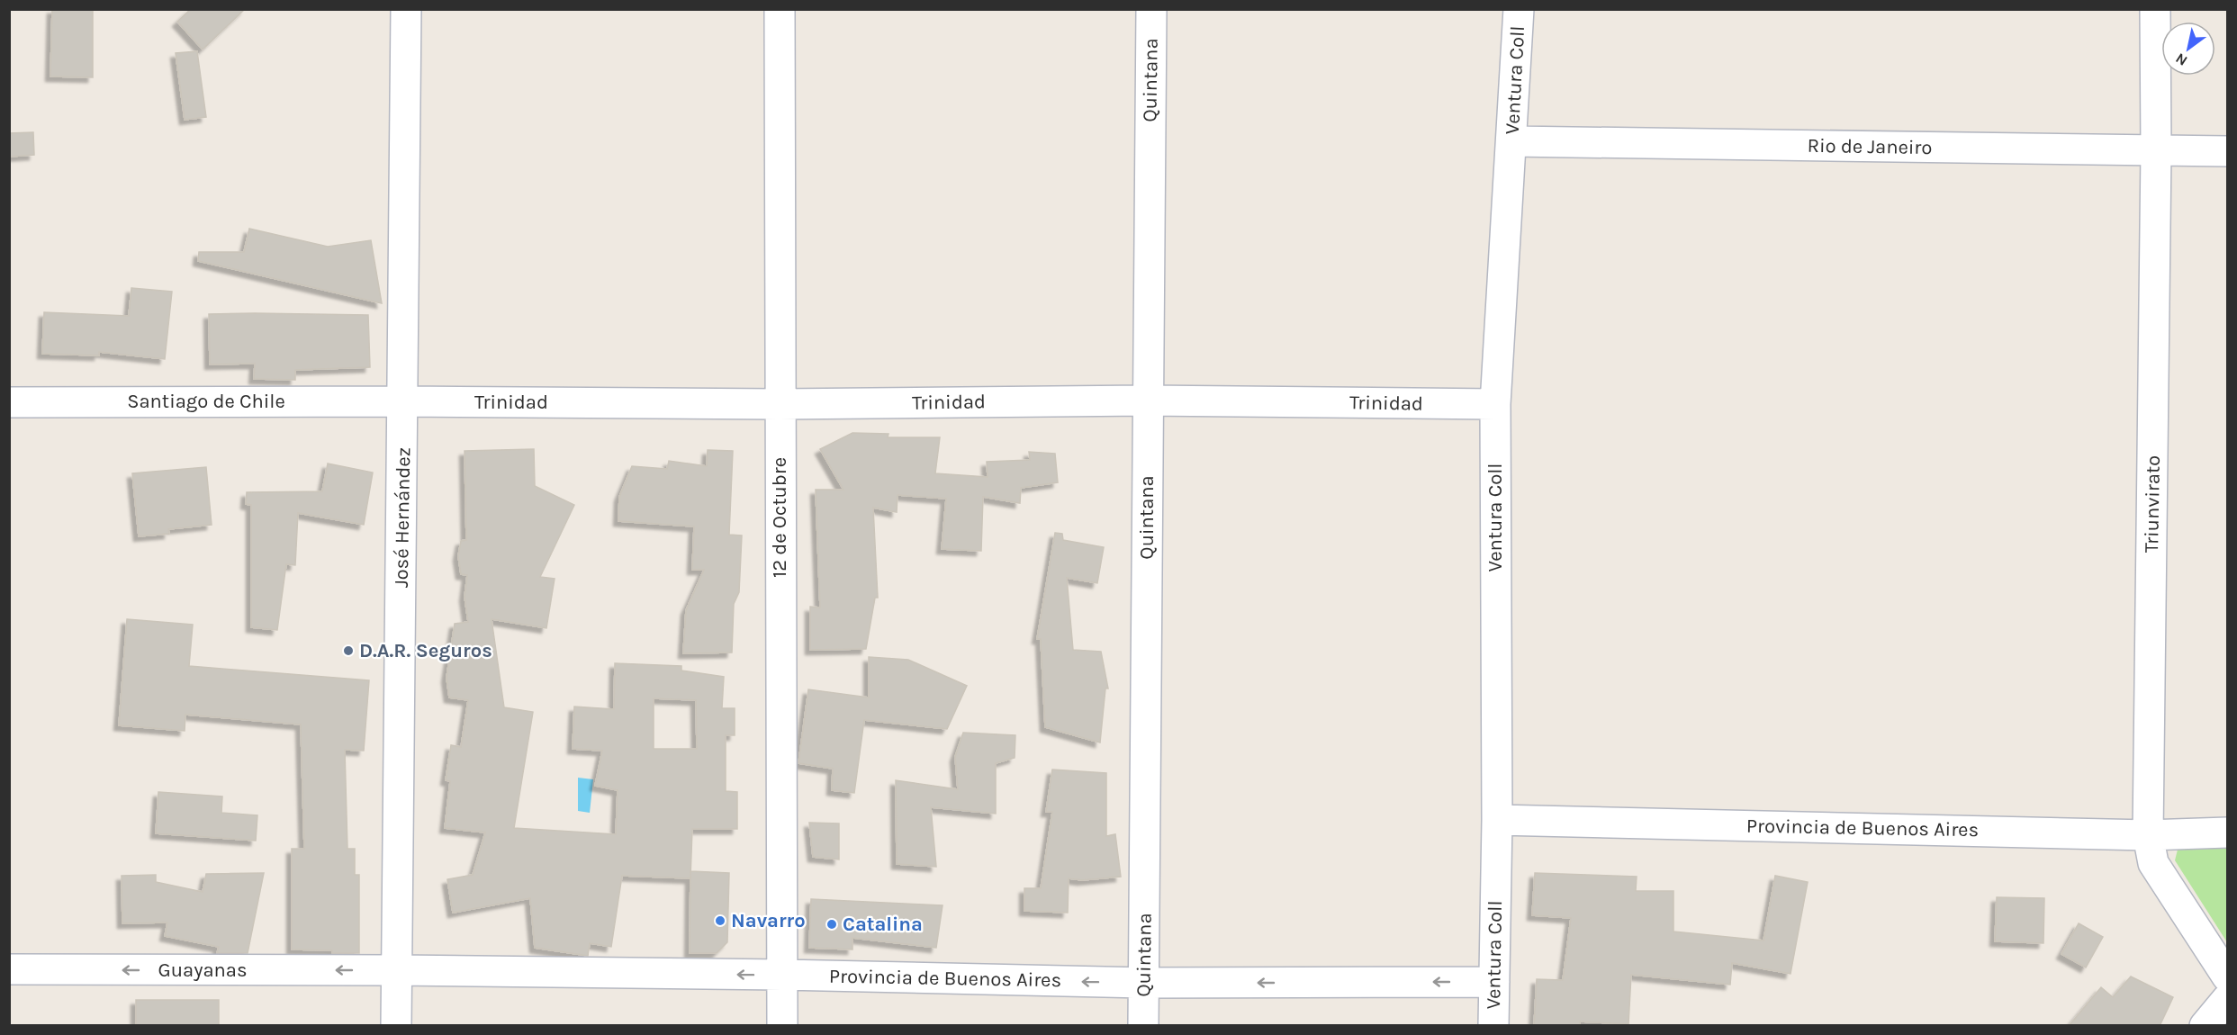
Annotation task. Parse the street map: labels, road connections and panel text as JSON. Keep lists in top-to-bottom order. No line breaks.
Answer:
{"streets":{"street":["Quintana","Ventura Coll","Rio de Janeiro","Santiago de Chile","Trinidad","Triunvirato","José Hernández","12 de Octubre","Provincia de Buenos Aires","Guayanas"]},"crossings":[["Quintana","Trinidad"],["Quintana","Provincia de Buenos Aires"],["Ventura Coll","Rio de Janeiro"],["Ventura Coll","Trinidad"],["Ventura Coll","Provincia de Buenos Aires"],["Rio de Janeiro","Triunvirato"],["Santiago de Chile","Trinidad"],["Santiago de Chile","José Hernández"],["Trinidad","José Hernández"],["Trinidad","12 de Octubre"],["Triunvirato","Provincia de Buenos Aires"],["José Hernández","Provincia de Buenos Aires"],["José Hernández","Guayanas"],["12 de Octubre","Provincia de Buenos Aires"],["Provincia de Buenos Aires","Guayanas"]],"one_way":["Provincia de Buenos Aires","Guayanas"],"places":["D.A.R. Seguros","Navarro","Catalina"],"north":"bottom left"}
